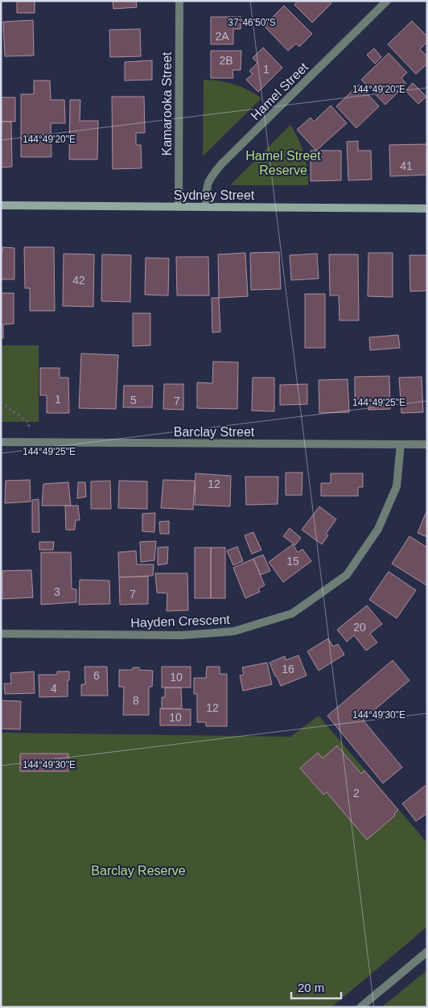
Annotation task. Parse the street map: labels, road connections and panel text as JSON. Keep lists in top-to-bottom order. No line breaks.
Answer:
{"streets":{"street":["Hamel Street","Kamarooka Street","Sydney Street","Barclay Street","Hayden Crescent"]},"crossings":[["Hamel Street","Sydney Street"],["Kamarooka Street","Sydney Street"],["Barclay Street","Hayden Crescent"]],"parks":["Hamel Street Reserve","Barclay Reserve"],"house_numbers":["2A","2B","1","41","42","1","5","7","12","15","3","7","20","16","6","10","4","8","12","10","2"],"scale_bar":"20 m","coordinates":["37°46'50\"S","144°49'20\"E","144°49'25\"E","144°49'30\"E"]}
